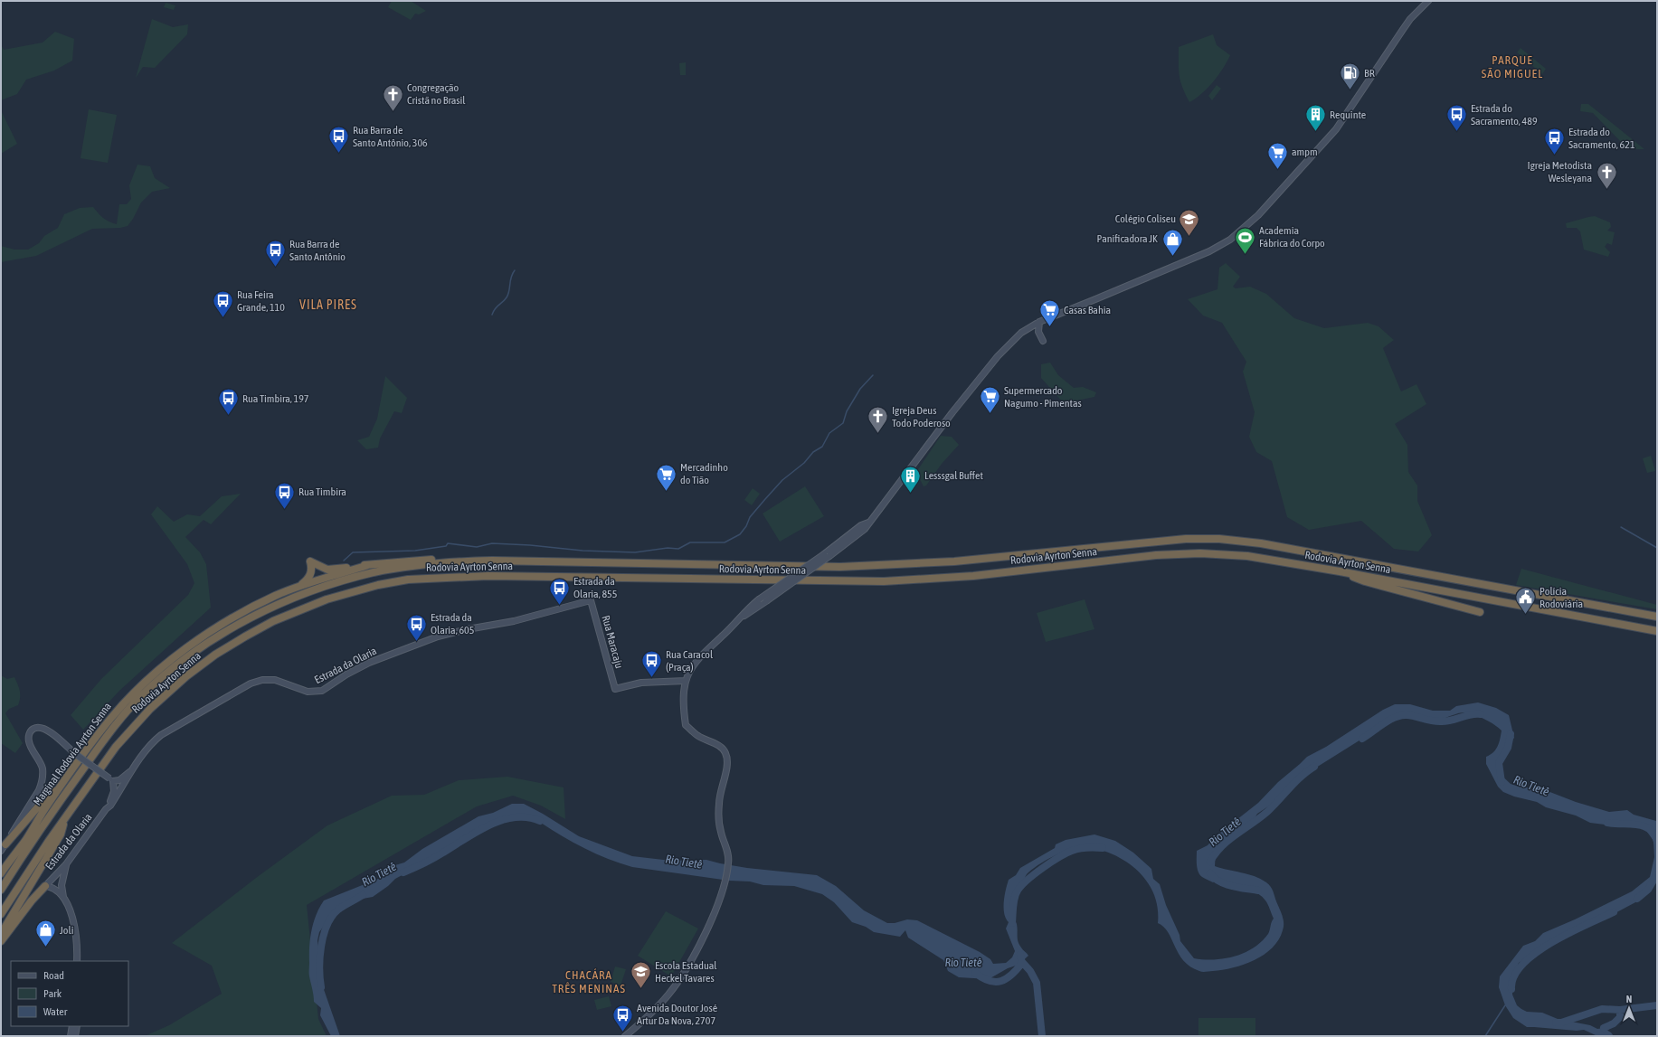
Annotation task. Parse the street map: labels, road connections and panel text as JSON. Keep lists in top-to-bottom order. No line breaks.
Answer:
{"streets":{"highway":["Rodovia Ayrton Senna","Marginal Rodovia Ayrton Senna"],"main road":["Rua Maracaju","Estrada da Olaria"]},"crossings":[["Rua Maracaju","Estrada da Olaria"]],"districts":["PARQUE SÃO MIGUEL","VILA PIRES","CHACÁRA TRÊS MENINAS"],"water":["Rio Tietê"],"places":{"fuel station":["BR"],"church":["Congregação Cristã no Brasil","Igreja Metodista Wesleyana","Igreja Deus Todo Poderoso"],"building":["Requinte","Lesssgal Buffet"],"bus stop":["Estrada do Sacramento, 489","Rua Barra de Santo Antônio, 306","Estrada do Sacramento, 621","Rua Barra de Santo Antônio","Rua Feira Grande, 110","Rua Timbira, 197","Rua Timbira","Estrada da Olaria, 855","Estrada da Olaria, 605","Rua Caracol (Praça)","Avenida Doutor José Artur Da Nova, 2707"],"supermarket":["ampm","Casas Bahia","Supermercado Nagumo - Pimentas","Mercadinho do Tião"],"school or university":["Colégio Coliseu","Escola Estadual Heckel Tavares"],"sports":["Academia Fábrica do Corpo"],"shop":["Panificadora JK","Joli"],"public building":["Polícia Rodoviária"]},"legend":["Road","Park","Water"],"north":"top"}
